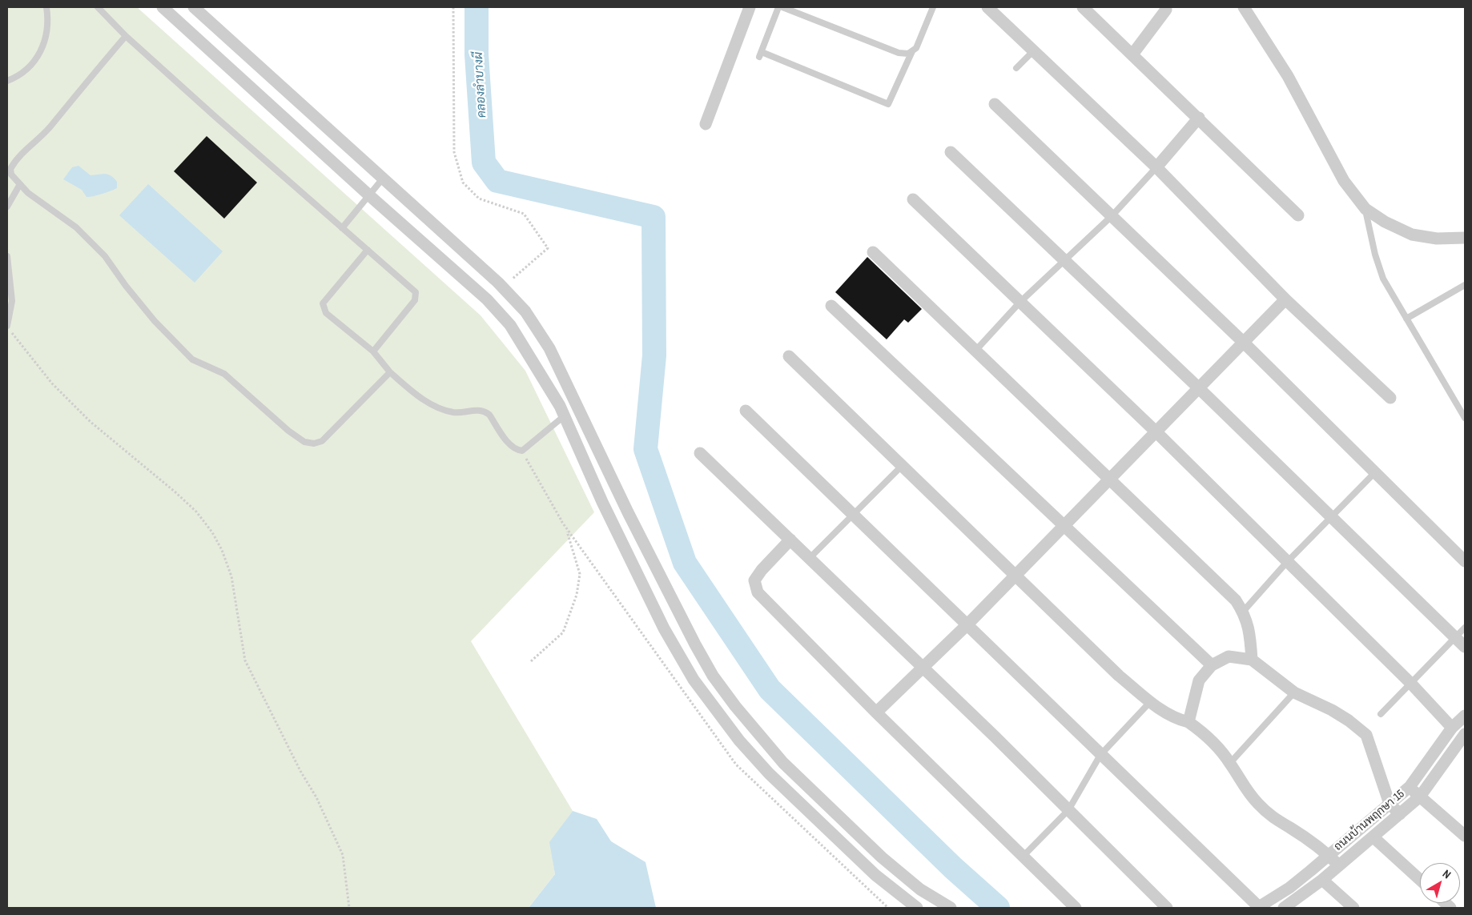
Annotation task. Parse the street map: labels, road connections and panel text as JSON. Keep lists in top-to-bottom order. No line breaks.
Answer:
{"streets":{"street":["ถนนบ้านพฤกษา 15"]},"water":["คลองลำบางผี"],"north":"top right"}
